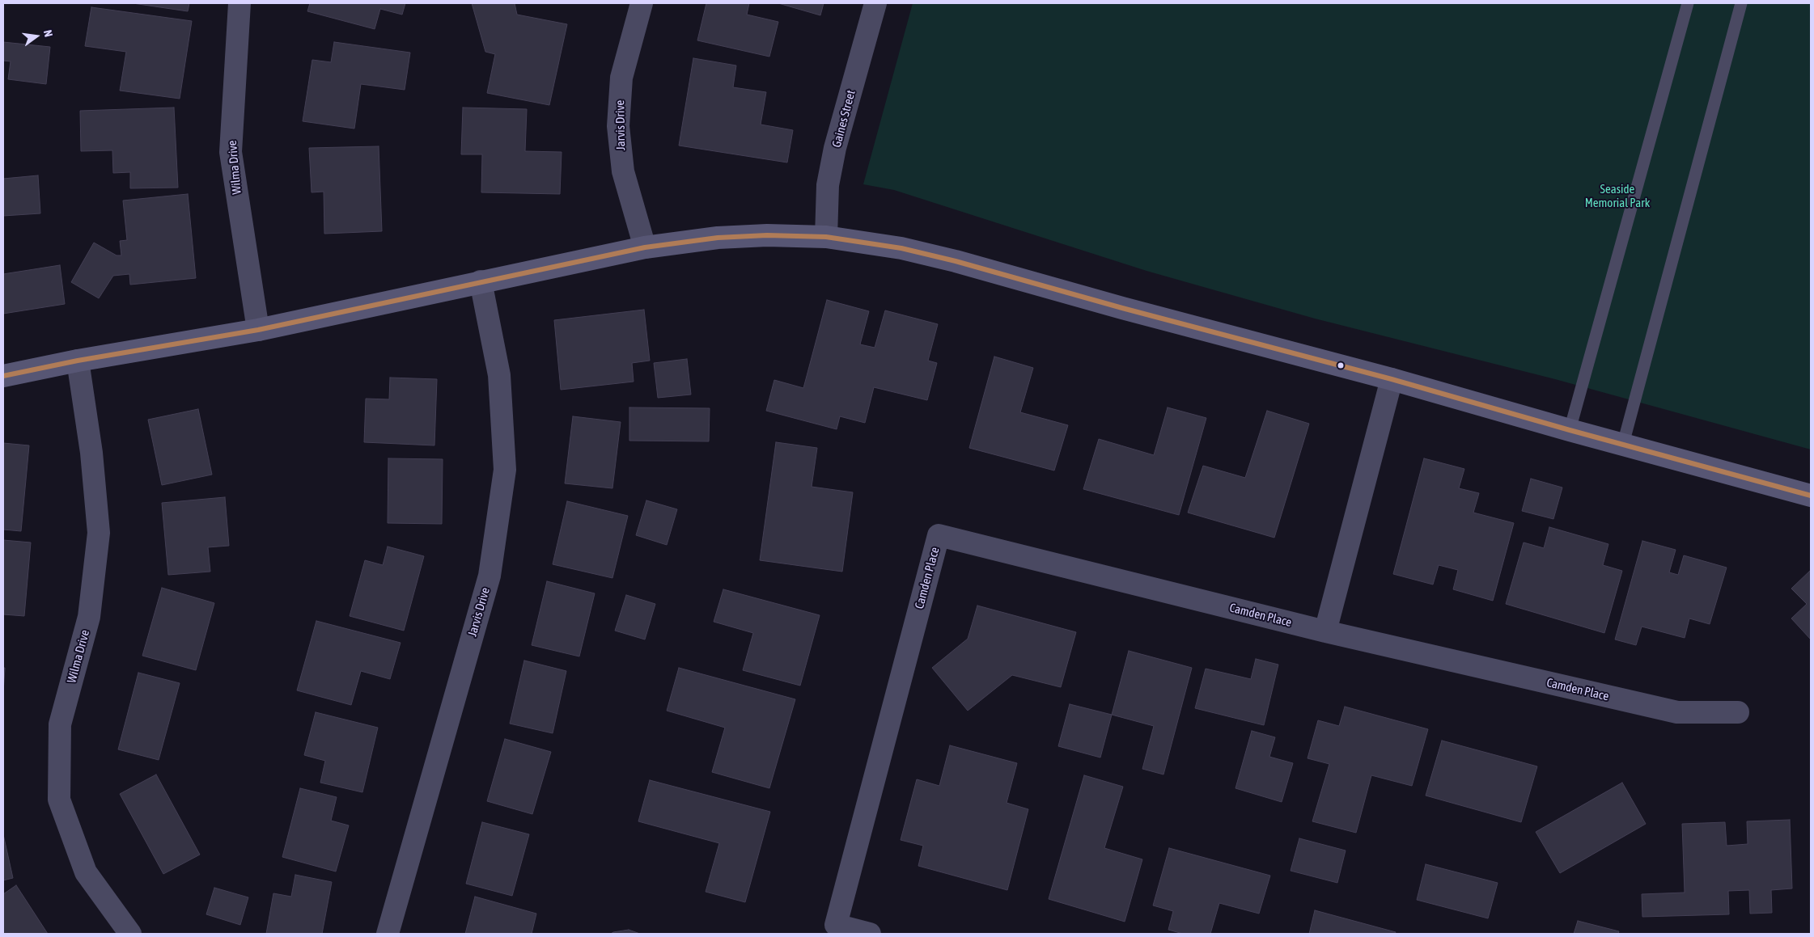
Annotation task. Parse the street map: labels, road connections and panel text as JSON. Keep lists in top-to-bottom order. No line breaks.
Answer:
{"streets":{"street":["Gaines Street","Jarvis Drive","Wilma Drive","Camden Place"]},"parks":["Seaside Memorial Park"],"north":"right"}
